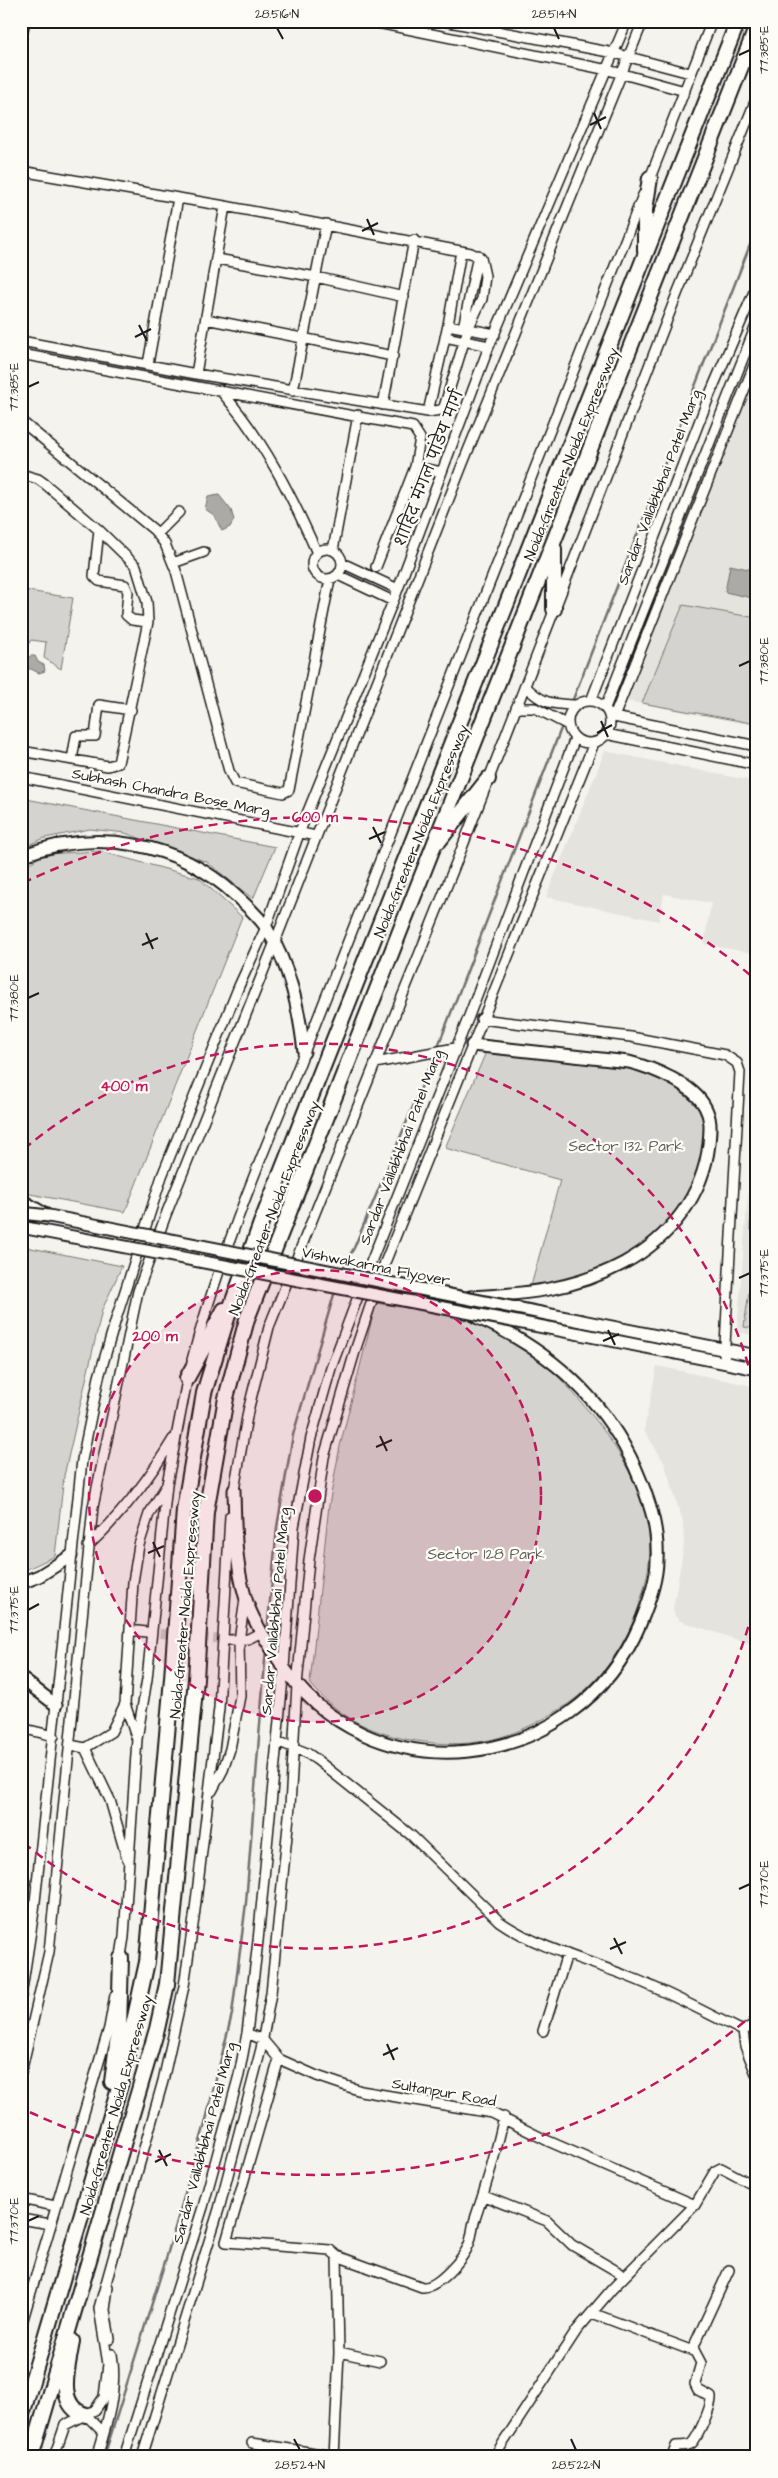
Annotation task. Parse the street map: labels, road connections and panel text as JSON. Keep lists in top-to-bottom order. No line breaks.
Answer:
{"streets":{"highway":["Noida-Greater Noida Expressway"],"main road":["Vishwakarma Flyover"],"street":["शाहिद मंगल पांडेय मार्ग","Sardar Vallabhbhai Patel Marg","Subhash Chandra Bose Marg","Sultanpur Road"]},"crossings":[["शाहिद मंगल पांडेय मार्ग","Subhash Chandra Bose Marg"],["Sardar Vallabhbhai Patel Marg","Sultanpur Road"]],"parks":["Sector 132 Park","Sector 128 Park"],"coordinates":["28.516°N","28.514°N","77.385°E","77.380°E","77.375°E","77.370°E","28.524°N","28.522°N"],"rings":["600 m","400 m","200 m"]}
